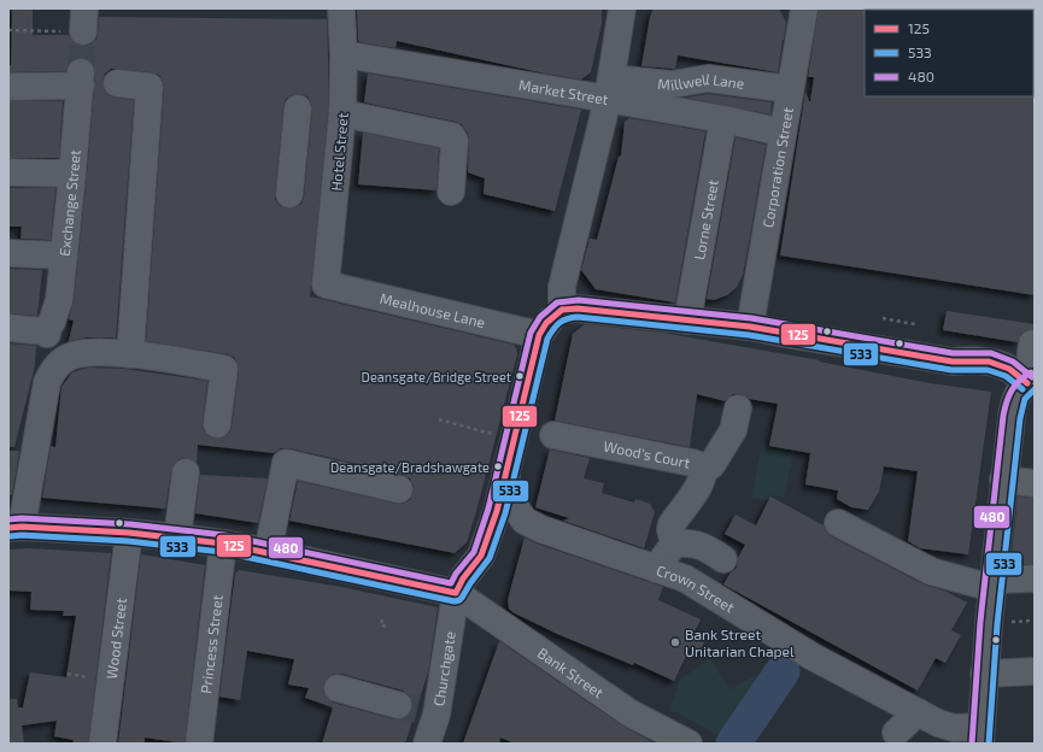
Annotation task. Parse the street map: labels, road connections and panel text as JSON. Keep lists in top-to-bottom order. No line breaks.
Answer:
{"streets":{"main road":["Bank Street"],"street":["Millwell Lane","Market Street","Hotel Street","Corporation Street","Exchange Street","Lorne Street","Mealhouse Lane","Wood's Court","Crown Street","Wood Street","Princess Street","Churchgate"]},"crossings":[["Millwell Lane","Market Street"],["Millwell Lane","Corporation Street"],["Market Street","Hotel Street"],["Market Street","Corporation Street"],["Market Street","Lorne Street"],["Hotel Street","Mealhouse Lane"],["Wood's Court","Crown Street"],["Churchgate","Bank Street"]],"places":["Deansgate/Bridge Street","Deansgate/Bradshawgate","Bank Street Unitarian Chapel"],"lines":["transit line 480","transit line 125","transit line 533"],"legend":["125","533","480"]}
